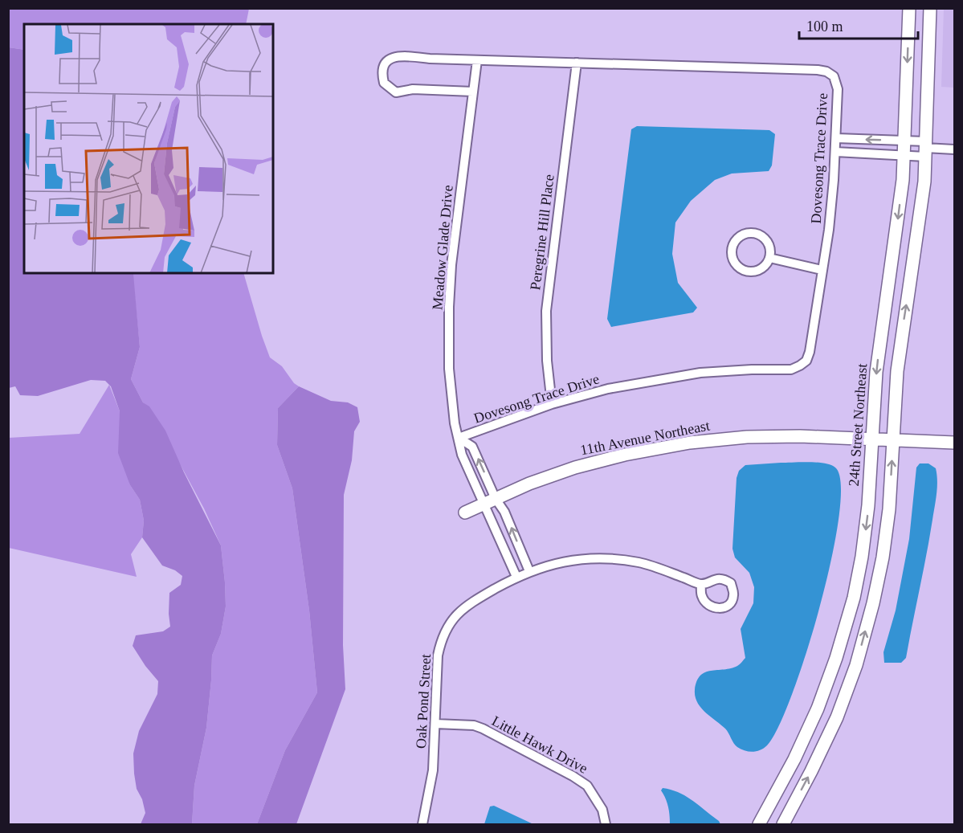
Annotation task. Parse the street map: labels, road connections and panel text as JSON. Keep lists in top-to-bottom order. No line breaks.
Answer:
{"streets":{"street":["Dovesong Trace Drive","Peregrine Hill Place","Meadow Glade Drive","24th Street Northeast","11th Avenue Northeast","Oak Pond Street","Little Hawk Drive"]},"crossings":[["Dovesong Trace Drive","Peregrine Hill Place"],["Dovesong Trace Drive","Meadow Glade Drive"],["Meadow Glade Drive","11th Avenue Northeast"],["Meadow Glade Drive","Oak Pond Street"],["24th Street Northeast","11th Avenue Northeast"],["Oak Pond Street","Little Hawk Drive"]],"scale_bar":"100 m"}
